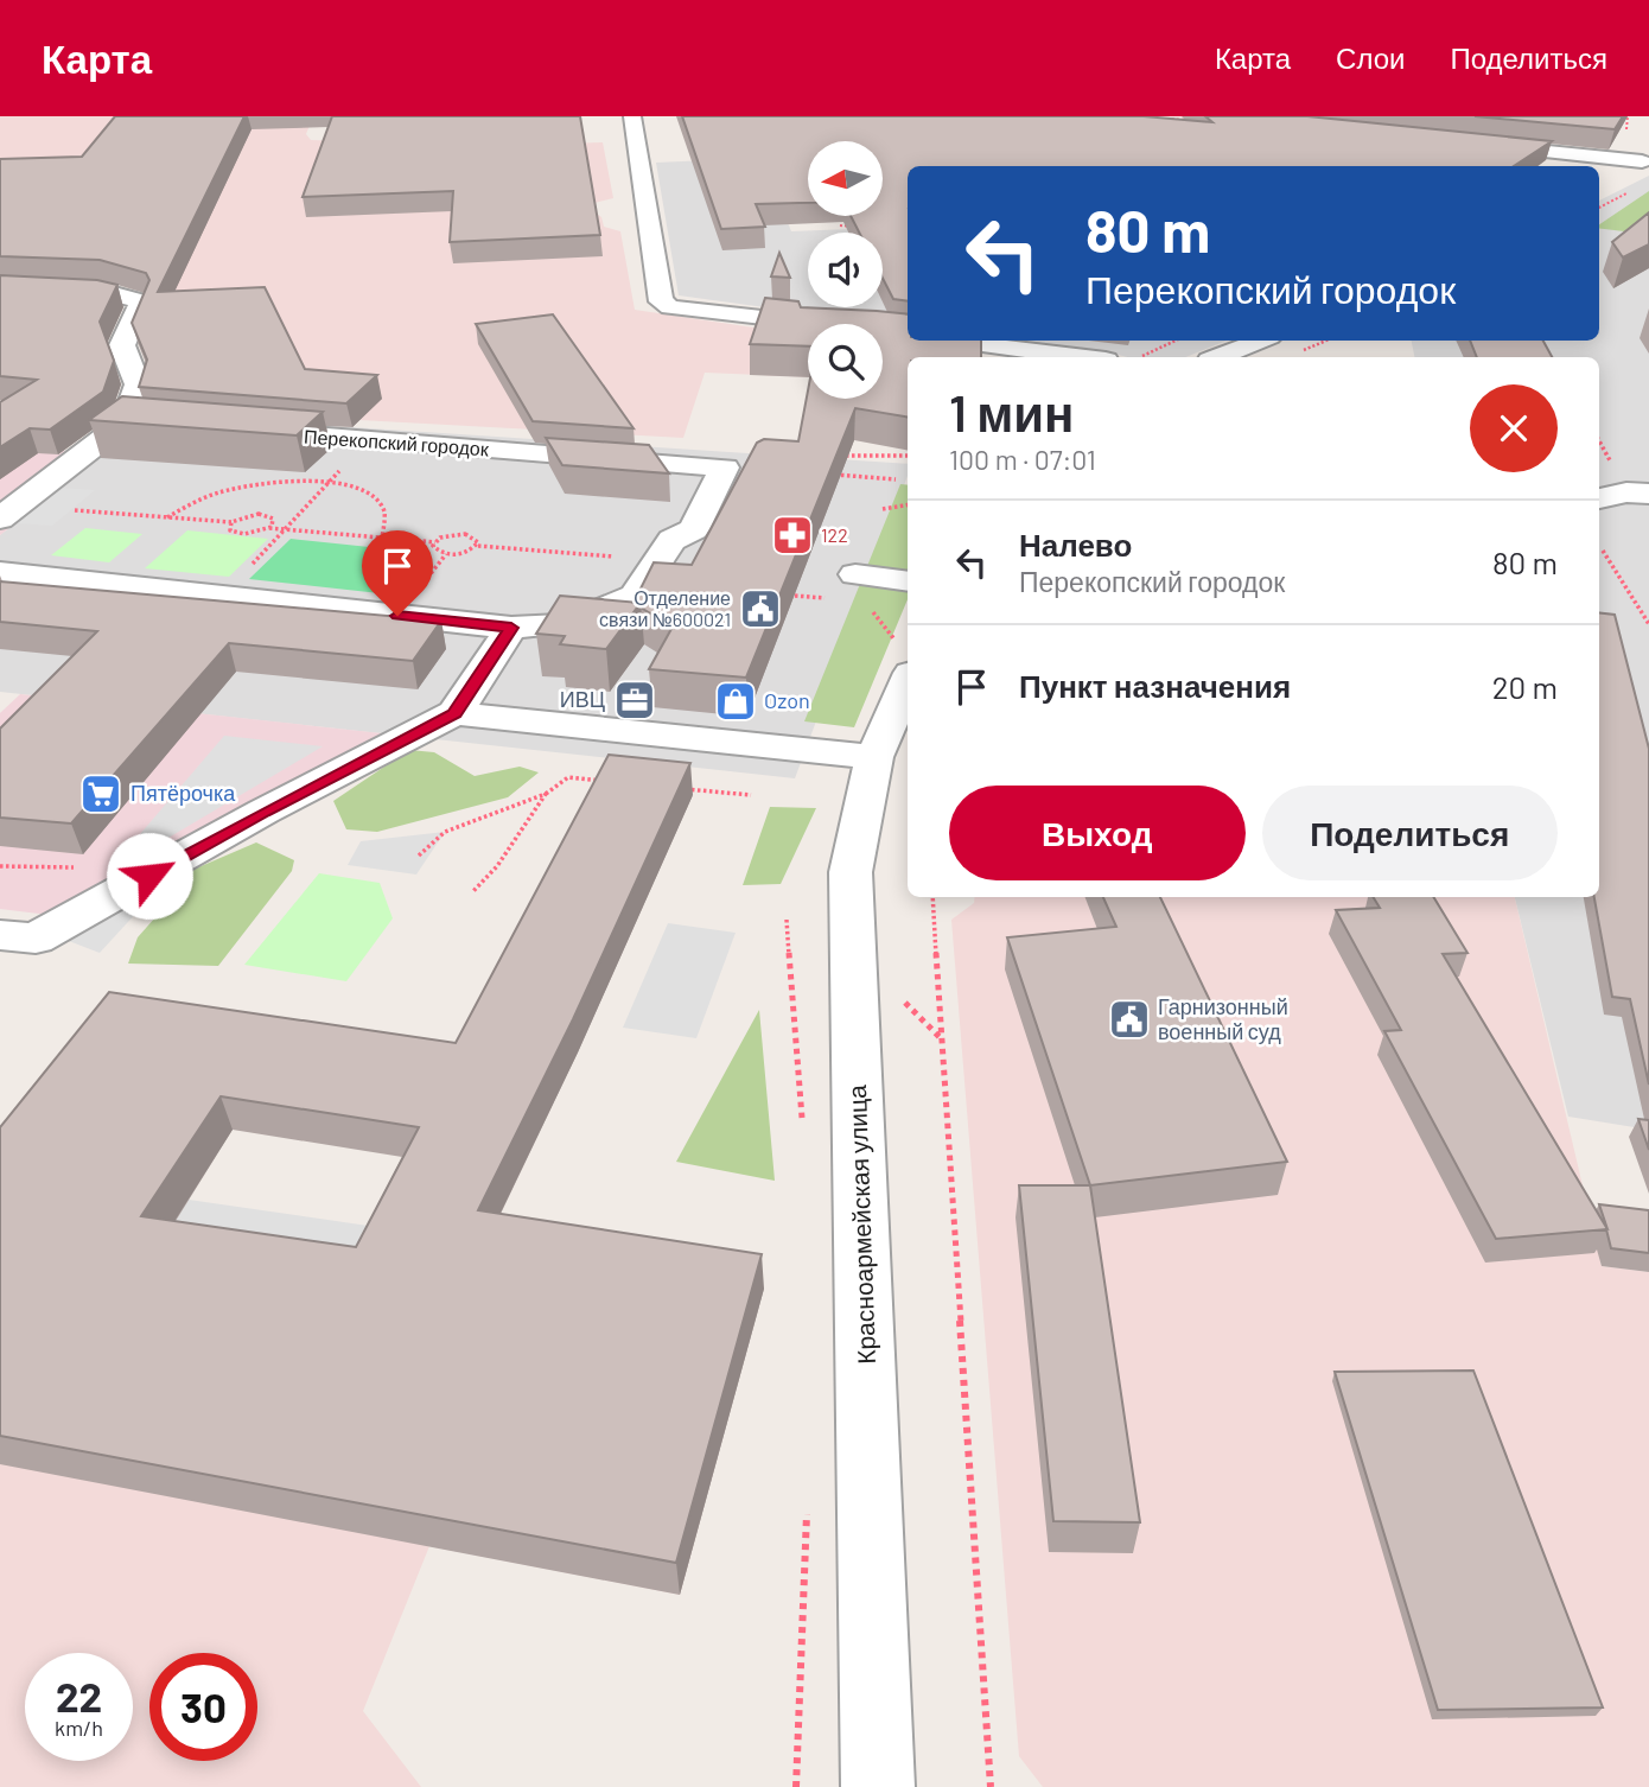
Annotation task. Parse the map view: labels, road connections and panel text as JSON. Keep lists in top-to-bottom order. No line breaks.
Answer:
{"streets":{"street":["Перекопский городок","Красноармейская улица"]},"places":{"pharmacy":["122"],"public building":["Отделение связи №600021","Гарнизонный военный суд"],"office":["ИВЦ"],"shop":["Ozon"],"supermarket":["Пятёрочка"]},"north":"left","page":{"header":"Карта","nav":["Карта","Слои","Поделиться"],"turn":["80 m","Перекопский городок"],"heading":["1 мин","100 m · 07:01"],"list":[{"name":"Налево","note":"Перекопский городок","value":"80 m"},{"name":"Пункт назначения","value":"20 m"}],"buttons":["Выход","Поделиться"],"speed":"22 km/h","limit":"30"}}
